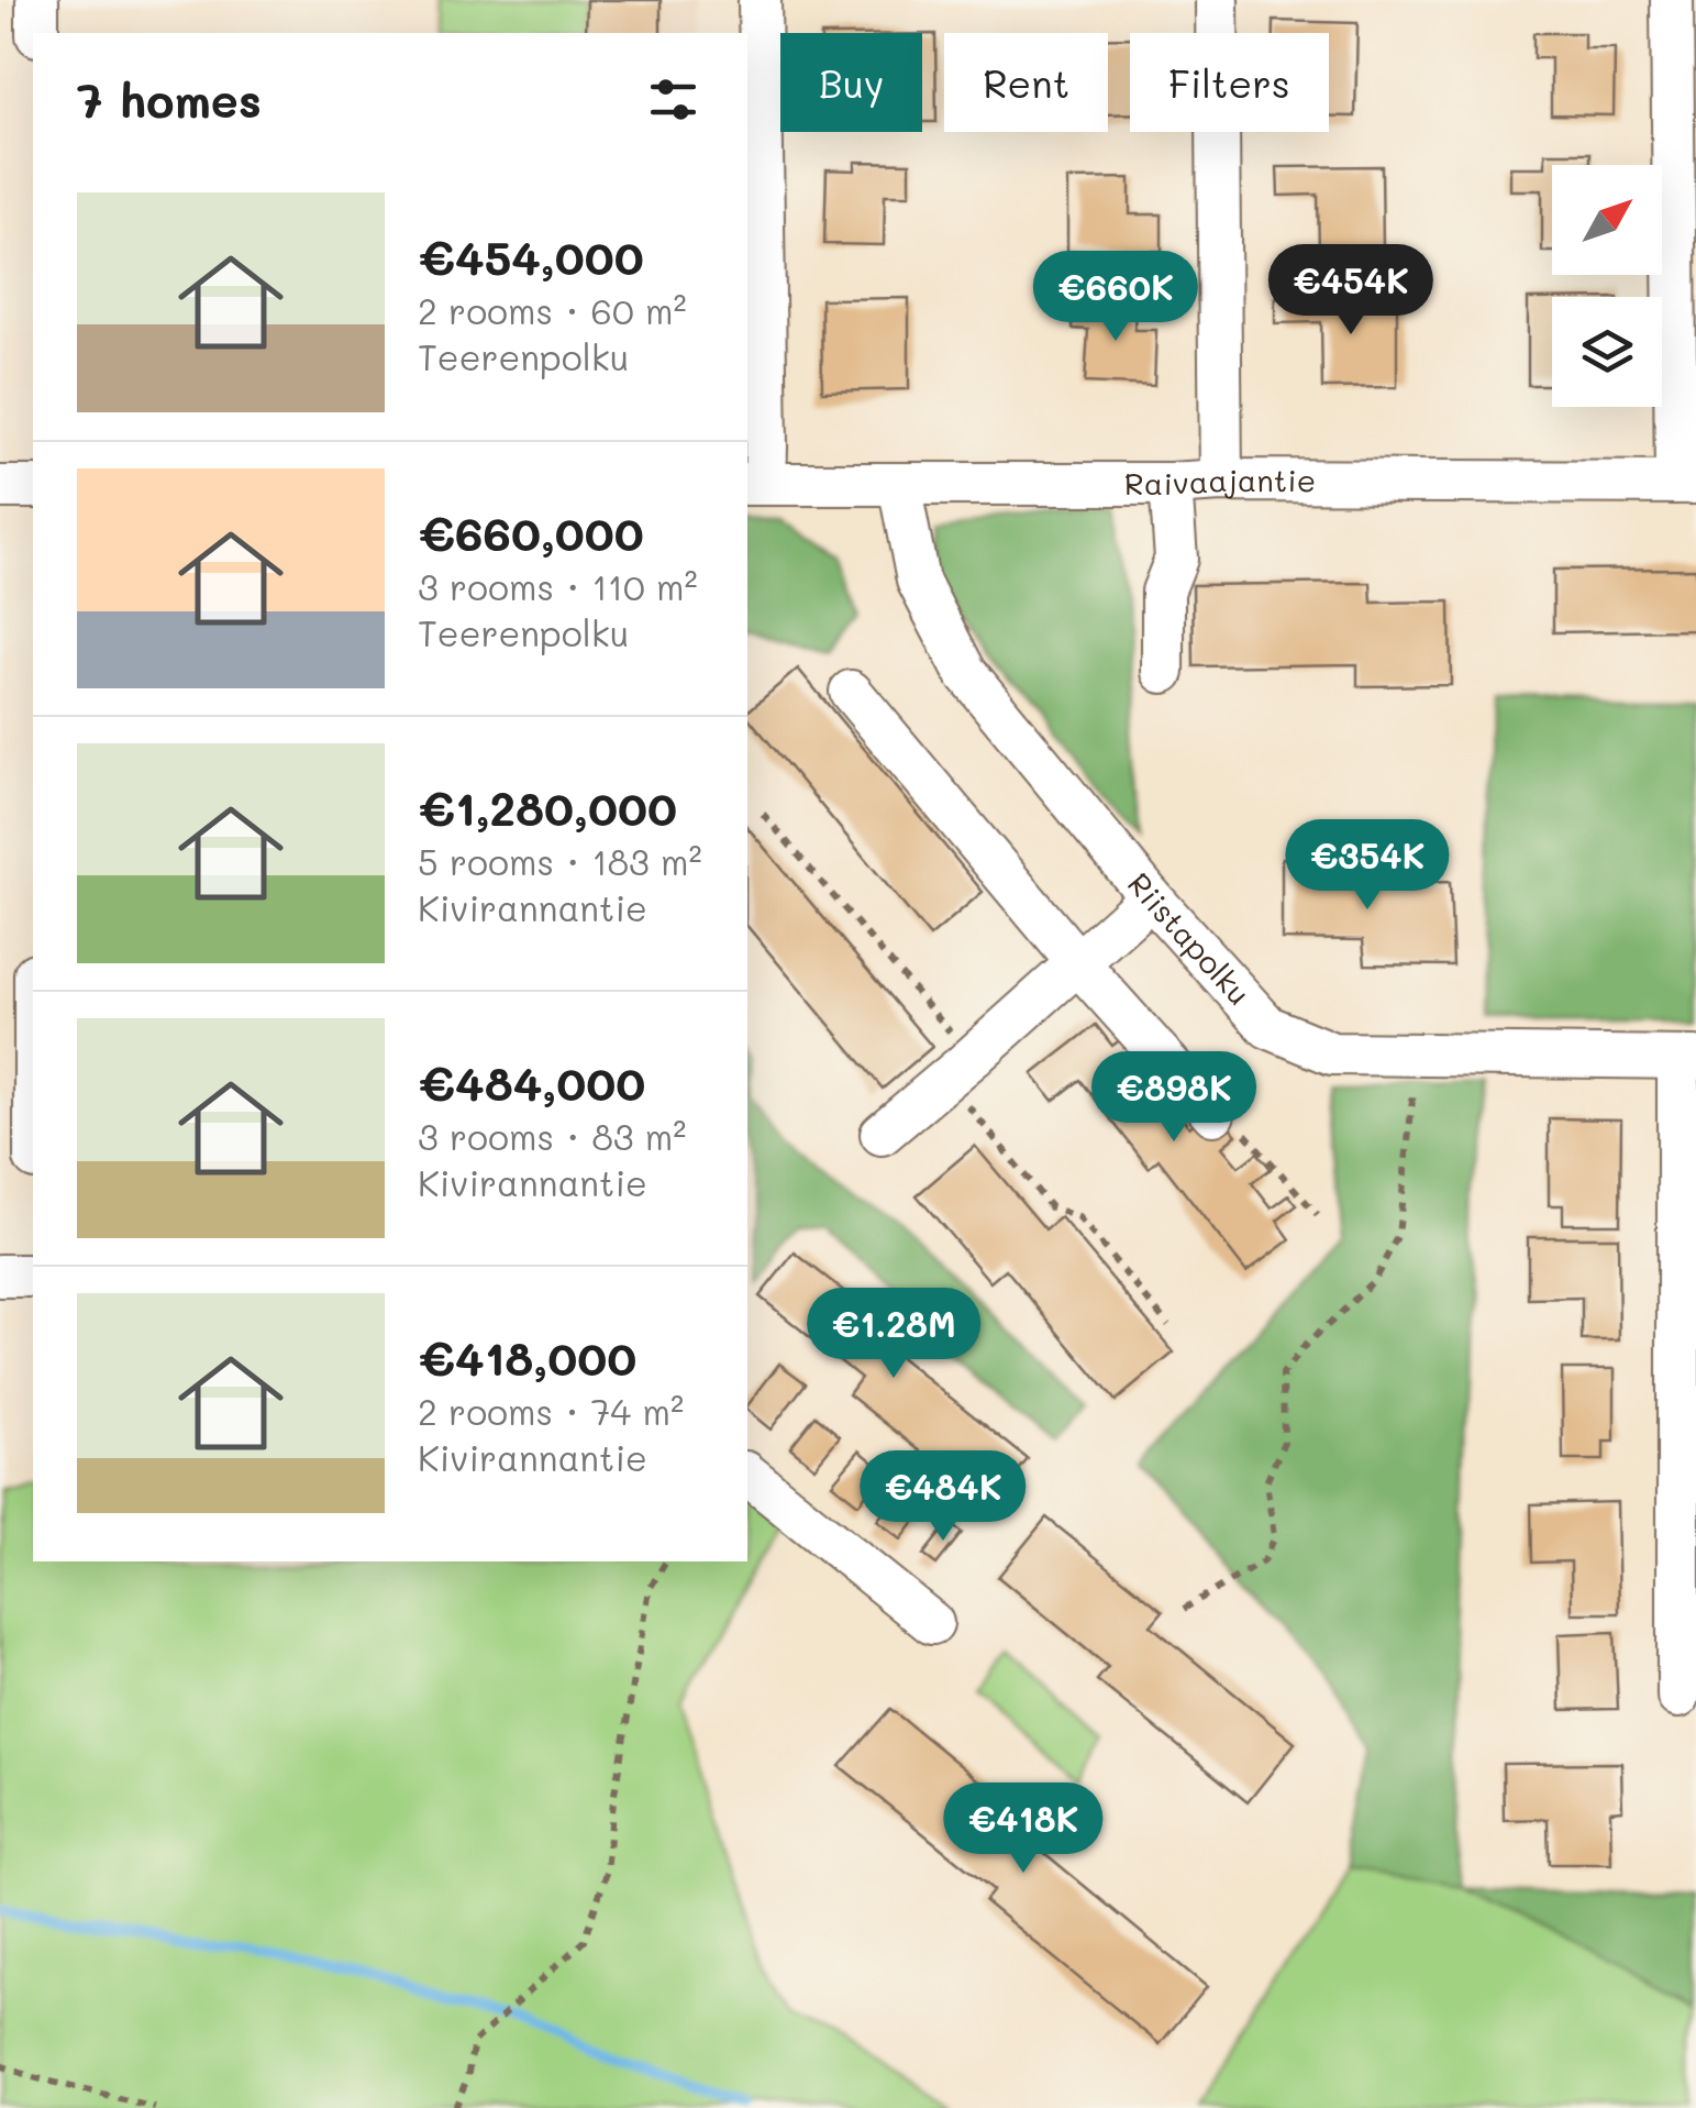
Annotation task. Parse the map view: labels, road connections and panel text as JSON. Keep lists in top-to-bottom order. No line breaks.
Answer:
{"streets":{"street":["Raivaajantie","Riistapolku"]},"crossings":[["Raivaajantie","Riistapolku"]],"north":"top right","page":{"chip":["Buy","Rent","Filters"],"heading":"7 homes","list":[{"name":"€454,000","note":"2 rooms · 60 m² · Teerenpolku"},{"name":"€660,000","note":"3 rooms · 110 m² · Teerenpolku"},{"name":"€1,280,000","note":"5 rooms · 183 m² · Kivirannantie"},{"name":"€484,000","note":"3 rooms · 83 m² · Kivirannantie"},{"name":"€418,000","note":"2 rooms · 74 m² · Kivirannantie"}],"price":["€454K","€660K","€354K","€898K","€1.28M","€484K","€418K"]}}
